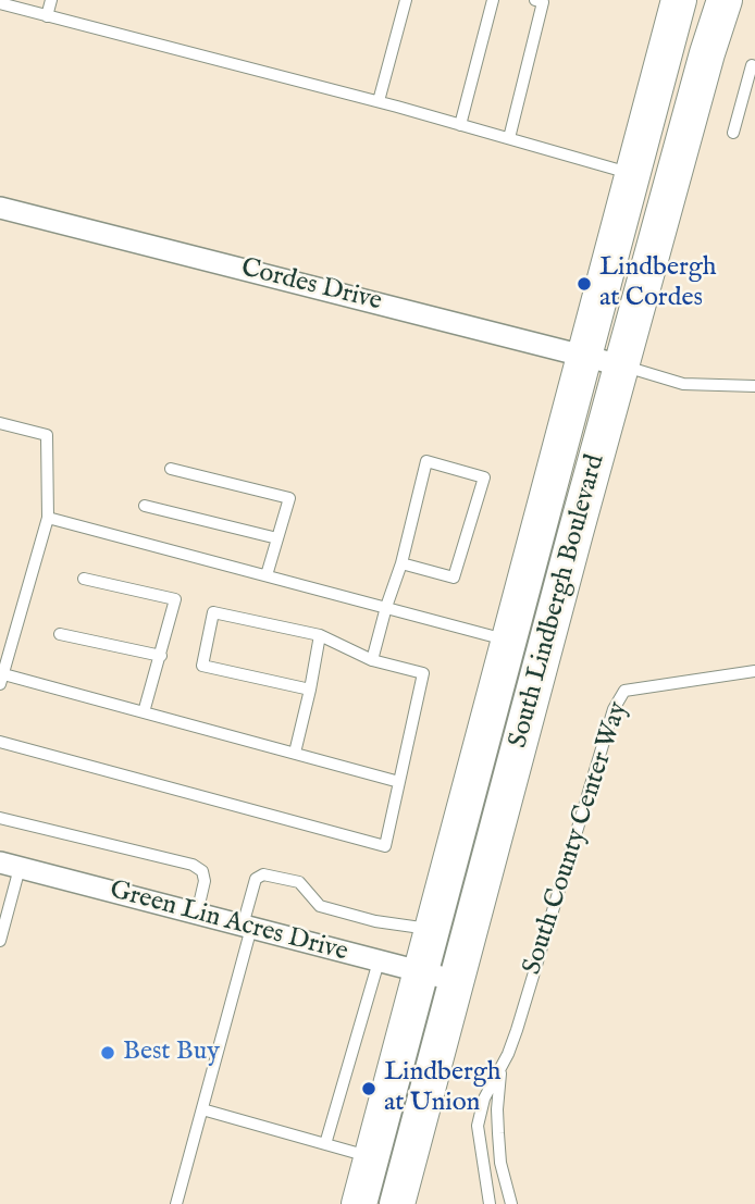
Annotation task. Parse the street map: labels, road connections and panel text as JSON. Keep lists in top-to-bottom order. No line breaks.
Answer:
{"streets":{"main road":["South Lindbergh Boulevard"],"street":["Cordes Drive","Green Lin Acres Drive"],"lane":["South County Center Way"]},"crossings":[["Cordes Drive","South Lindbergh Boulevard"],["South Lindbergh Boulevard","Green Lin Acres Drive"]],"places":["Lindbergh at Cordes","Best Buy","Lindbergh at Union"]}
